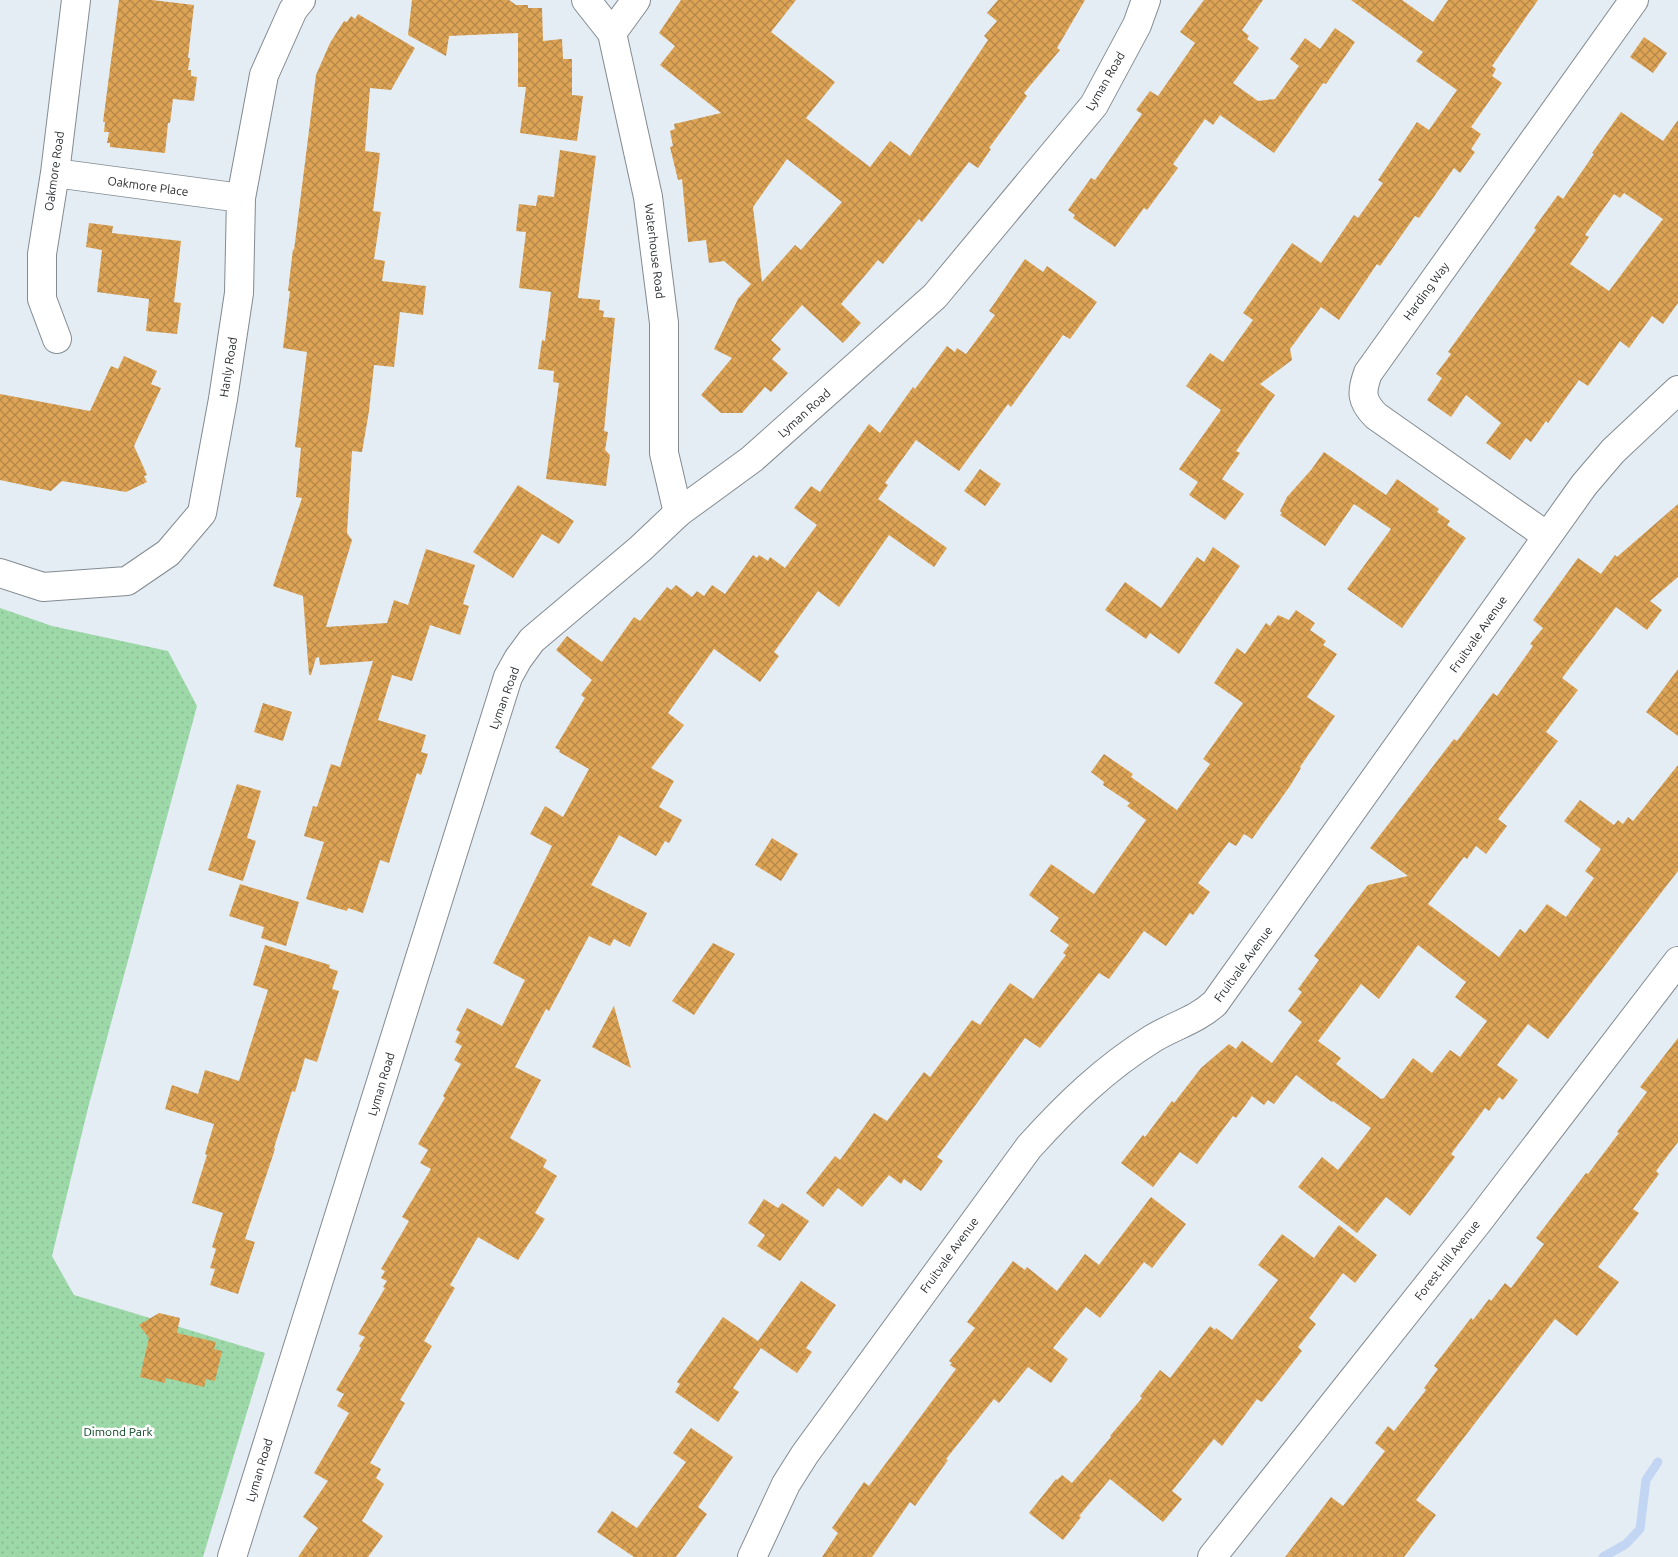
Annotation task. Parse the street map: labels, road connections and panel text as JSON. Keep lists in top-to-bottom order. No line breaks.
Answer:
{"streets":{"street":["Lyman Road","Oakmore Road","Oakmore Place","Waterhouse Road","Harding Way","Hanly Road","Fruitvale Avenue","Forest Hill Avenue"]},"crossings":[["Lyman Road","Waterhouse Road"],["Oakmore Road","Oakmore Place"],["Oakmore Place","Hanly Road"],["Harding Way","Fruitvale Avenue"]],"parks":["Dimond Park"]}
